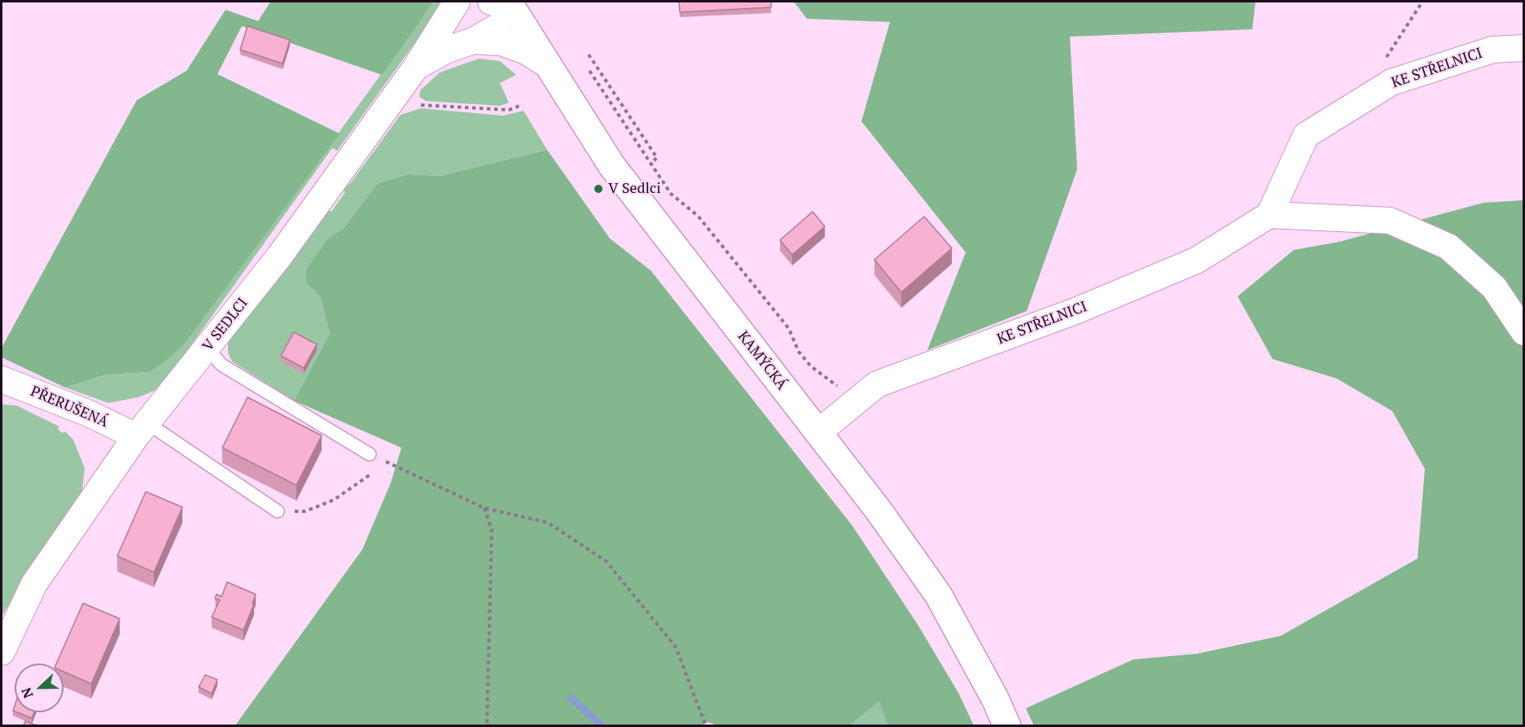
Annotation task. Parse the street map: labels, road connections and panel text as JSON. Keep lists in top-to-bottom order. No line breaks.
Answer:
{"streets":{"main road":["KAMÝCKÁ"],"street":["KE STŘELNICI","V SEDLCI","PŘERUŠENÁ"]},"crossings":[["KE STŘELNICI","KAMÝCKÁ"],["V SEDLCI","PŘERUŠENÁ"]],"places":["V Sedlci"],"north":"left"}
